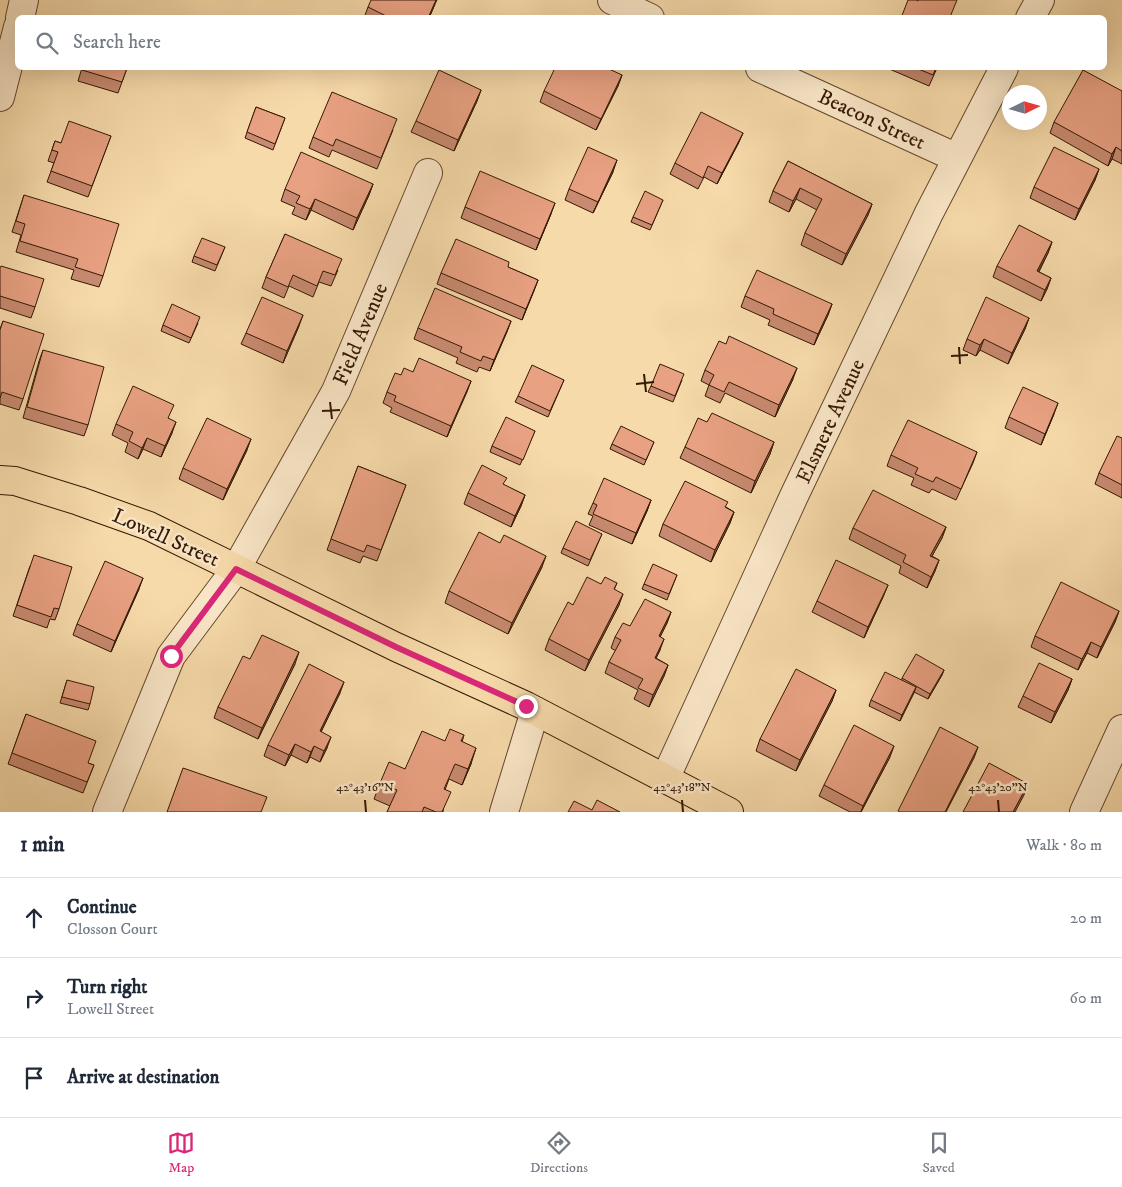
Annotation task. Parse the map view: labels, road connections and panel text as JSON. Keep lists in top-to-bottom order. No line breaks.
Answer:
{"streets":{"main road":["Lowell Street"],"street":["Beacon Street","Field Avenue","Elsmere Avenue"]},"crossings":[["Beacon Street","Elsmere Avenue"],["Field Avenue","Lowell Street"],["Elsmere Avenue","Lowell Street"]],"north":"right","page":{"search":"Search here","heading":["1 min","Walk · 80 m"],"list":[["Continue","Closson Court","20 m"],["Turn right","Lowell Street","60 m"],"Arrive at destination"],"nav":["Map","Directions","Saved"]},"coordinates":["42°43'16\"N","42°43'18\"N","42°43'20\"N"]}
